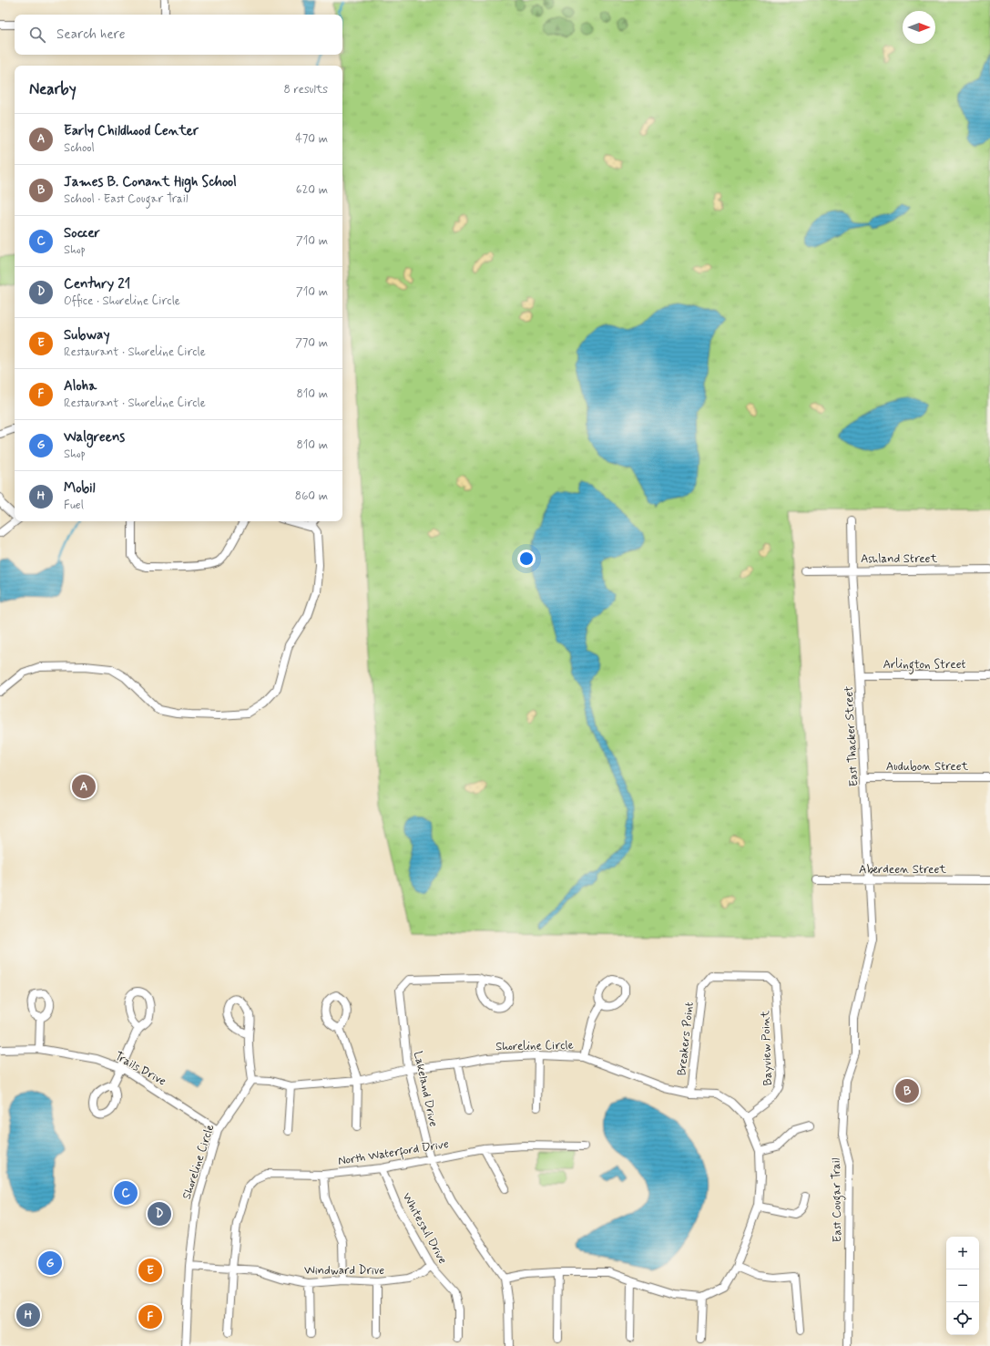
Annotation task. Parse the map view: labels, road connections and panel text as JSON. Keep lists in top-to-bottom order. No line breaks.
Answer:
{"streets":{"street":["Ashland Street","Arlington Street","East Thacker Street","Audubon Street","Aberdeen Street","Breakers Point","Shoreline Circle","Bayview Point","Trails Drive","Lakeland Drive","North Waterford Drive","East Cougar Trail","Whitesail Drive","Windward Drive"]},"crossings":[["Ashland Street","East Thacker Street"],["Arlington Street","East Thacker Street"],["East Thacker Street","Audubon Street"],["East Thacker Street","Aberdeen Street"],["East Thacker Street","East Cougar Trail"],["Breakers Point","Shoreline Circle"],["Breakers Point","Bayview Point"],["Shoreline Circle","Bayview Point"],["Shoreline Circle","Trails Drive"],["Shoreline Circle","Lakeland Drive"],["Shoreline Circle","Windward Drive"],["Lakeland Drive","North Waterford Drive"],["North Waterford Drive","Whitesail Drive"],["North Waterford Drive","Windward Drive"],["Whitesail Drive","Windward Drive"]],"north":"right","page":{"search":"Search here","heading":["Nearby","8 results"],"list":[{"mark":"A","name":"Early Childhood Center","note":"School","value":"470 m"},{"mark":"B","name":"James B. Conant High School","note":"School · East Cougar Trail","value":"620 m"},{"mark":"C","name":"Soccer","note":"Shop","value":"710 m"},{"mark":"D","name":"Century 21","note":"Office · Shoreline Circle","value":"710 m"},{"mark":"E","name":"Subway","note":"Restaurant · Shoreline Circle","value":"770 m"},{"mark":"F","name":"Aloha","note":"Restaurant · Shoreline Circle","value":"810 m"},{"mark":"G","name":"Walgreens","note":"Shop","value":"810 m"},{"mark":"H","name":"Mobil","note":"Fuel","value":"860 m"}],"pins":["A","B","C","D","G","E","H","F"],"map_buttons":["+","−"]}}
